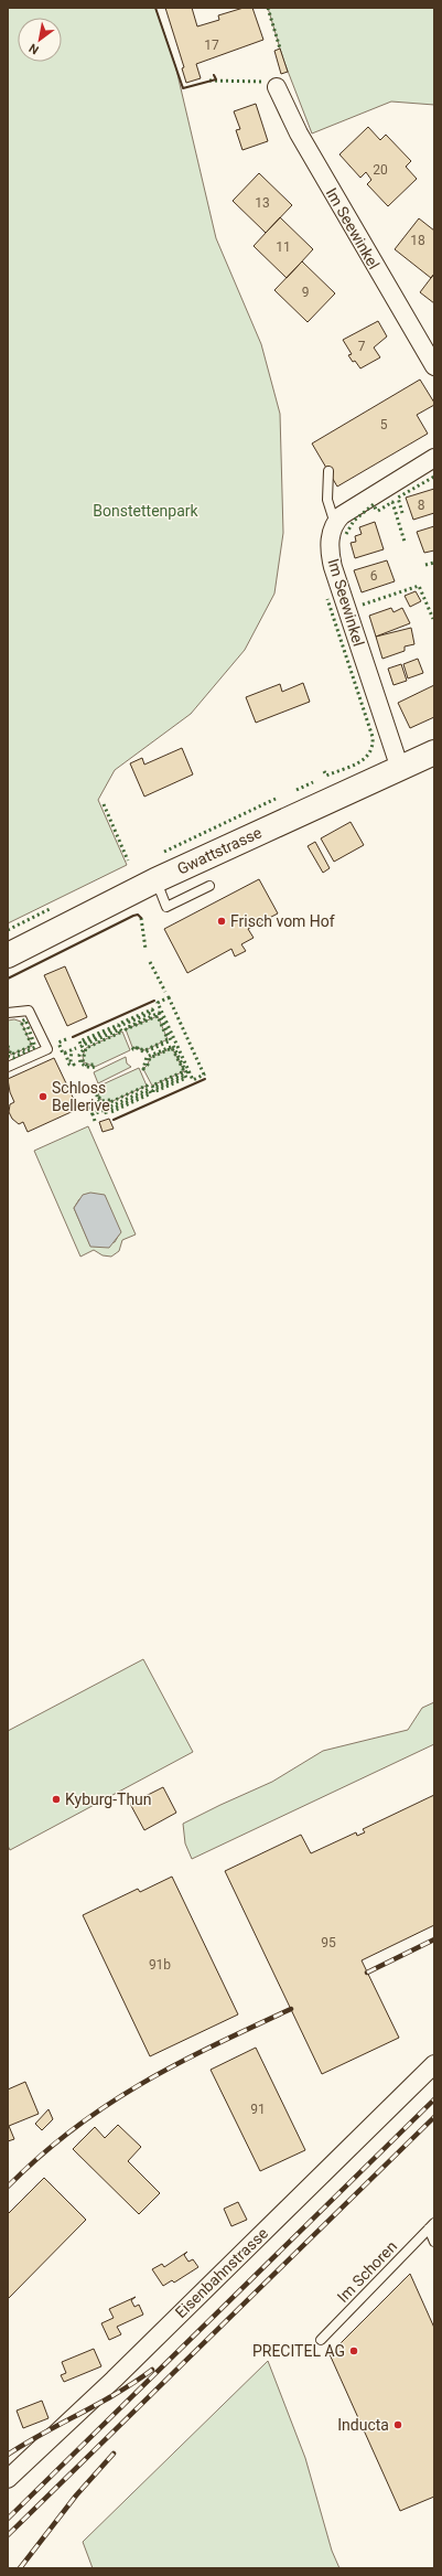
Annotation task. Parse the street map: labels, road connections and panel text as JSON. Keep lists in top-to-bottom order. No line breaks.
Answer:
{"streets":{"main road":["Gwattstrasse"],"street":["Im Seewinkel","Eisenbahnstrasse"],"lane":["Im Schoren"]},"crossings":[["Im Seewinkel","Gwattstrasse"]],"parks":["Bonstettenpark"],"places":["Frisch vom Hof","Schloss Bellerive","Kyburg-Thun","PRECITEL AG","Inducta"],"house_numbers":["17","20","13","18","11","9","7","5","8","6","95","91b","91"],"north":"bottom left"}
